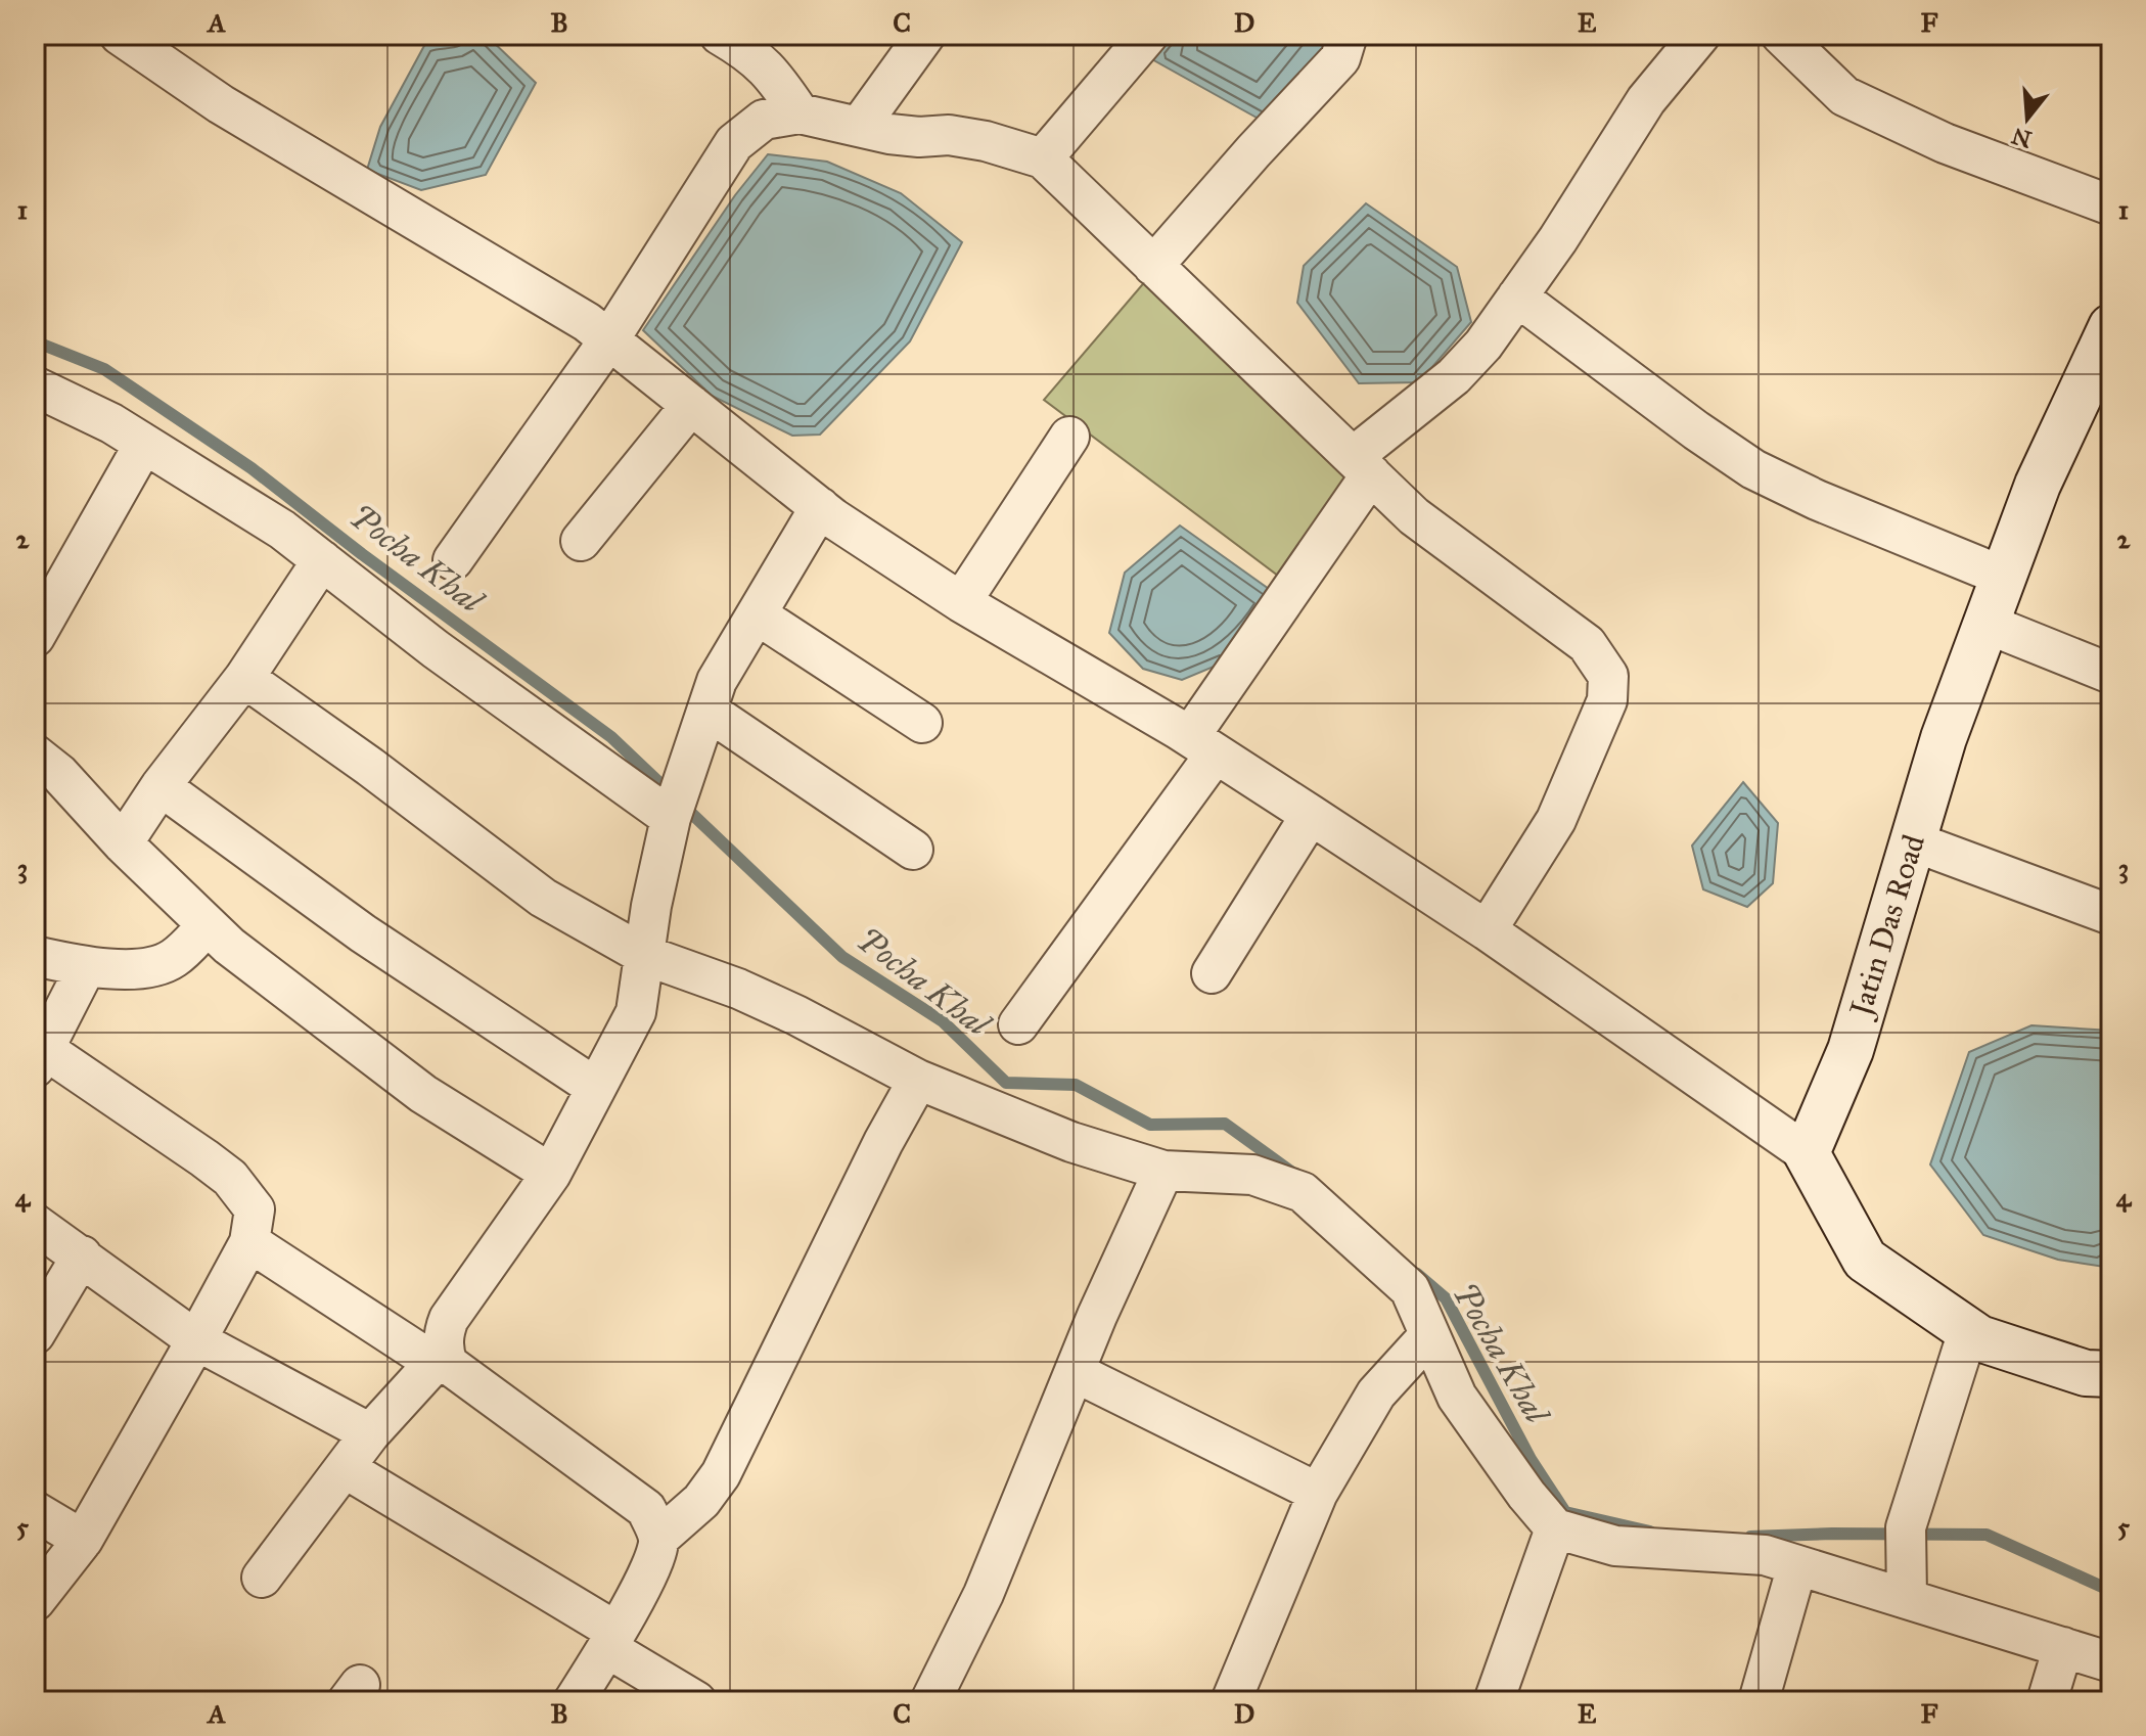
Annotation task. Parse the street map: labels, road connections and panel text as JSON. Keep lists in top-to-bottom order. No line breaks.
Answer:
{"streets":{"street":["Jatin Das Road"]},"water":["Pocha Khal"],"north":"bottom","grid":{"columns":["A","B","C","D","E","F"],"rows":["1","2","3","4","5"]}}
